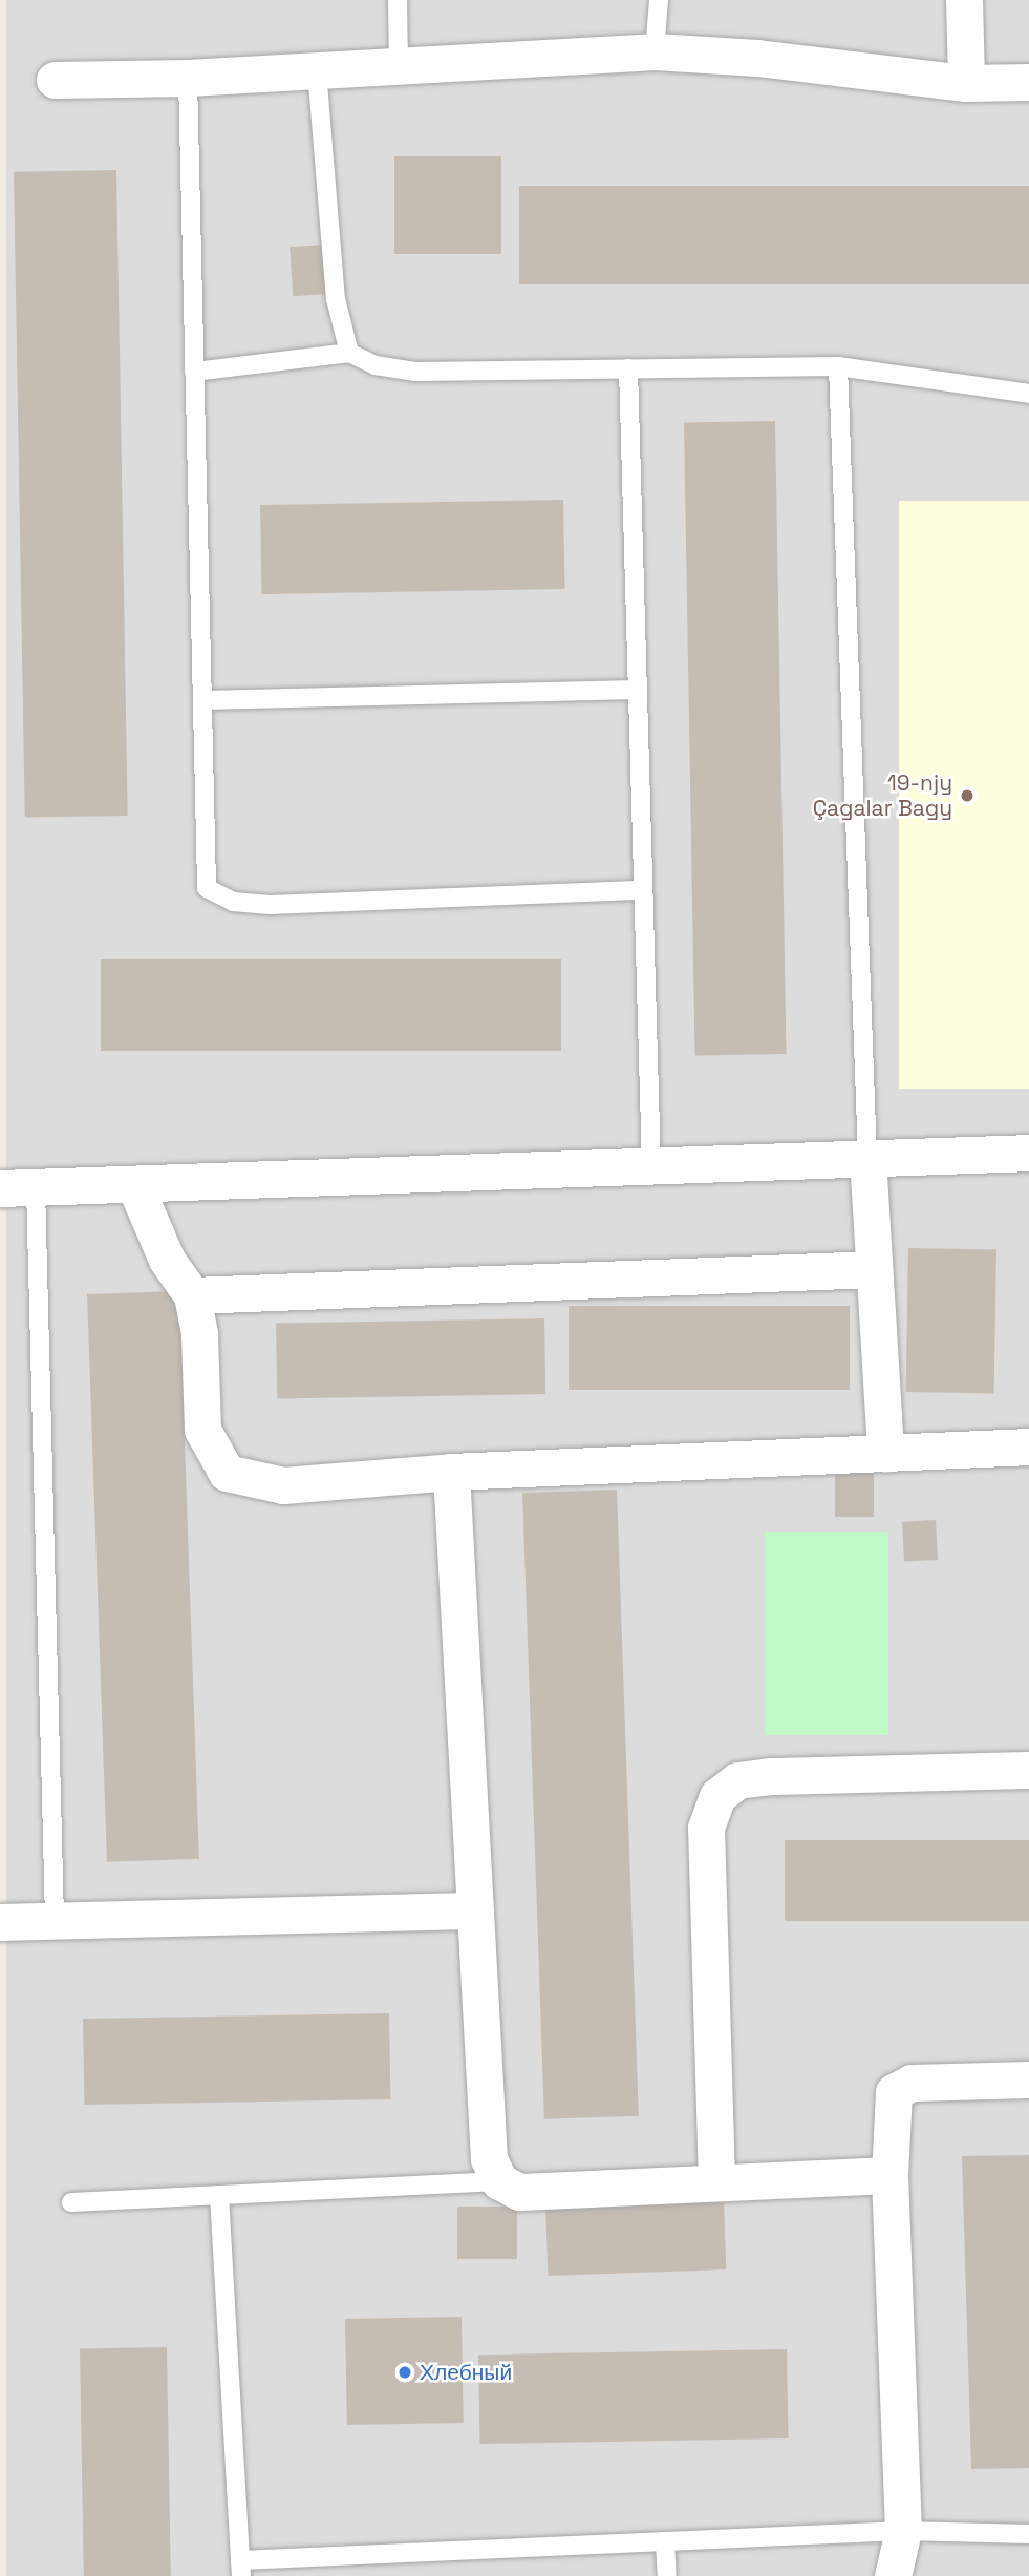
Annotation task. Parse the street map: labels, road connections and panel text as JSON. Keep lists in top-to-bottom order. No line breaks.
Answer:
{"places":["19-njy Çagalar Bagy","Хлебный"]}
